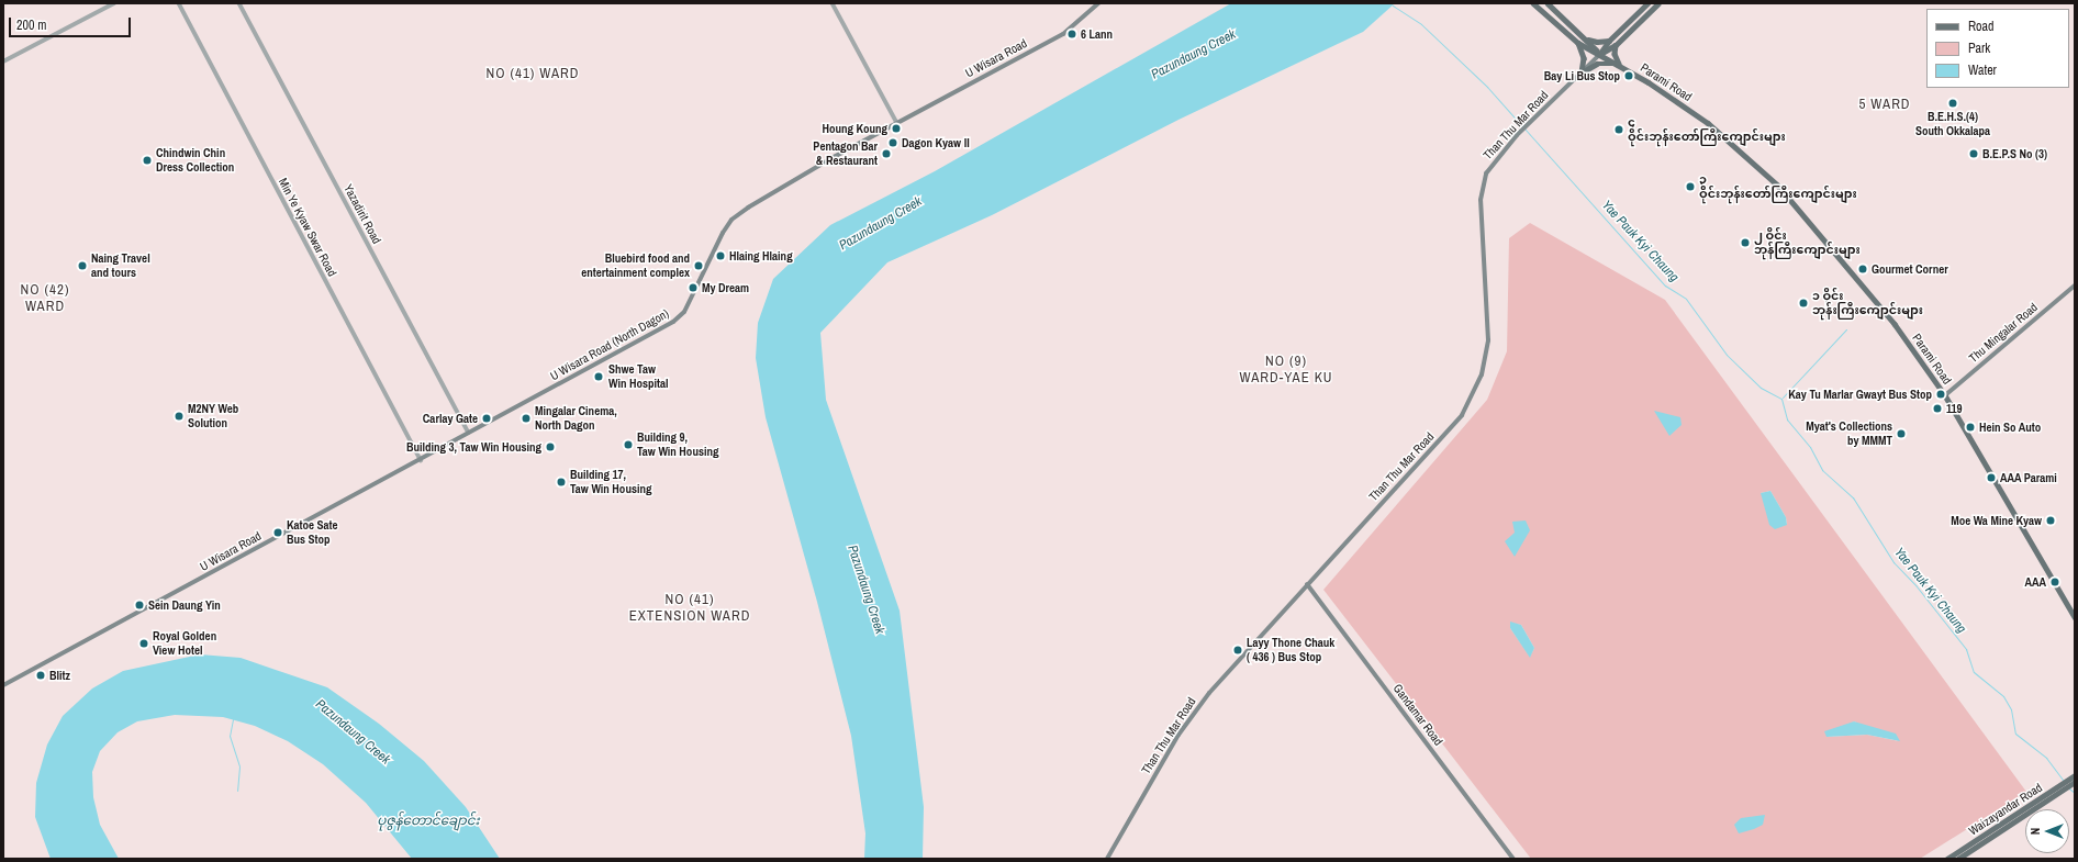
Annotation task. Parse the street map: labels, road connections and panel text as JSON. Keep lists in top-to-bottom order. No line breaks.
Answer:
{"streets":{"main road":["U Wisara Road","Parami Road","Than Thu Mar Road","Thu Mingalar Road","U Wisara Road (North Dagon)","Gandamar Road","Waizayandar Road"],"street":["Yazadirit Road","Min Ye Kyaw Swar Road"]},"crossings":[["U Wisara Road","Yazadirit Road"],["U Wisara Road","Min Ye Kyaw Swar Road"],["U Wisara Road","U Wisara Road (North Dagon)"],["Parami Road","Than Thu Mar Road"],["Parami Road","Thu Mingalar Road"],["Than Thu Mar Road","Gandamar Road"],["Yazadirit Road","U Wisara Road (North Dagon)"]],"districts":["NO (41) WARD","5 WARD","NO (42) WARD","NO (9) WARD-YAE KU","NO (41) EXTENSION WARD"],"water":["Pazundaung Creek","Yae Pauk Kyi Chaung","ပုဇွန်တောင်ချောင်း"],"places":["6 Lann","Bay Li Bus Stop","B.E.H.S.(4) South Okkalapa","Houng Koung","၄ ဝိုင်းဘုန်းတော်ကြီးကျောင်းများ","Dagon Kyaw II","Pentagon Bar & Restaurant","B.E.P.S No (3)","Chindwin Chin Dress Collection","၃ ဝိုင်းဘုန်းတော်ကြီးကျောင်းများ","၂ ဝိုင်း ဘုန်ကြီးကျောင်းများ","Hlaing Hlaing","Naing Travel and tours","Bluebird food and entertainment complex","Gourmet Corner","My Dream","၁ ဝိုင်း ဘုန်းကြီးကျောင်းများ","Shwe Taw Win Hospital","Kay Tu Marlar Gwayt Bus Stop","119","M2NY Web Solution","Carlay Gate","Mingalar Cinema, North Dagon","Hein So Auto","Myat's Collections by MMMT","Building 9, Taw Win Housing","Building 3, Taw Win Housing","AAA Parami","Building 17, Taw Win Housing","Moe Wa Mine Kyaw","Katoe Sate Bus Stop","AAA","Sein Daung Yin","Royal Golden View Hotel","Layy Thone Chauk ( 436 ) Bus Stop","Blitz"],"legend":["Road","Park","Water"],"scale_bar":"200 m","north":"left"}
